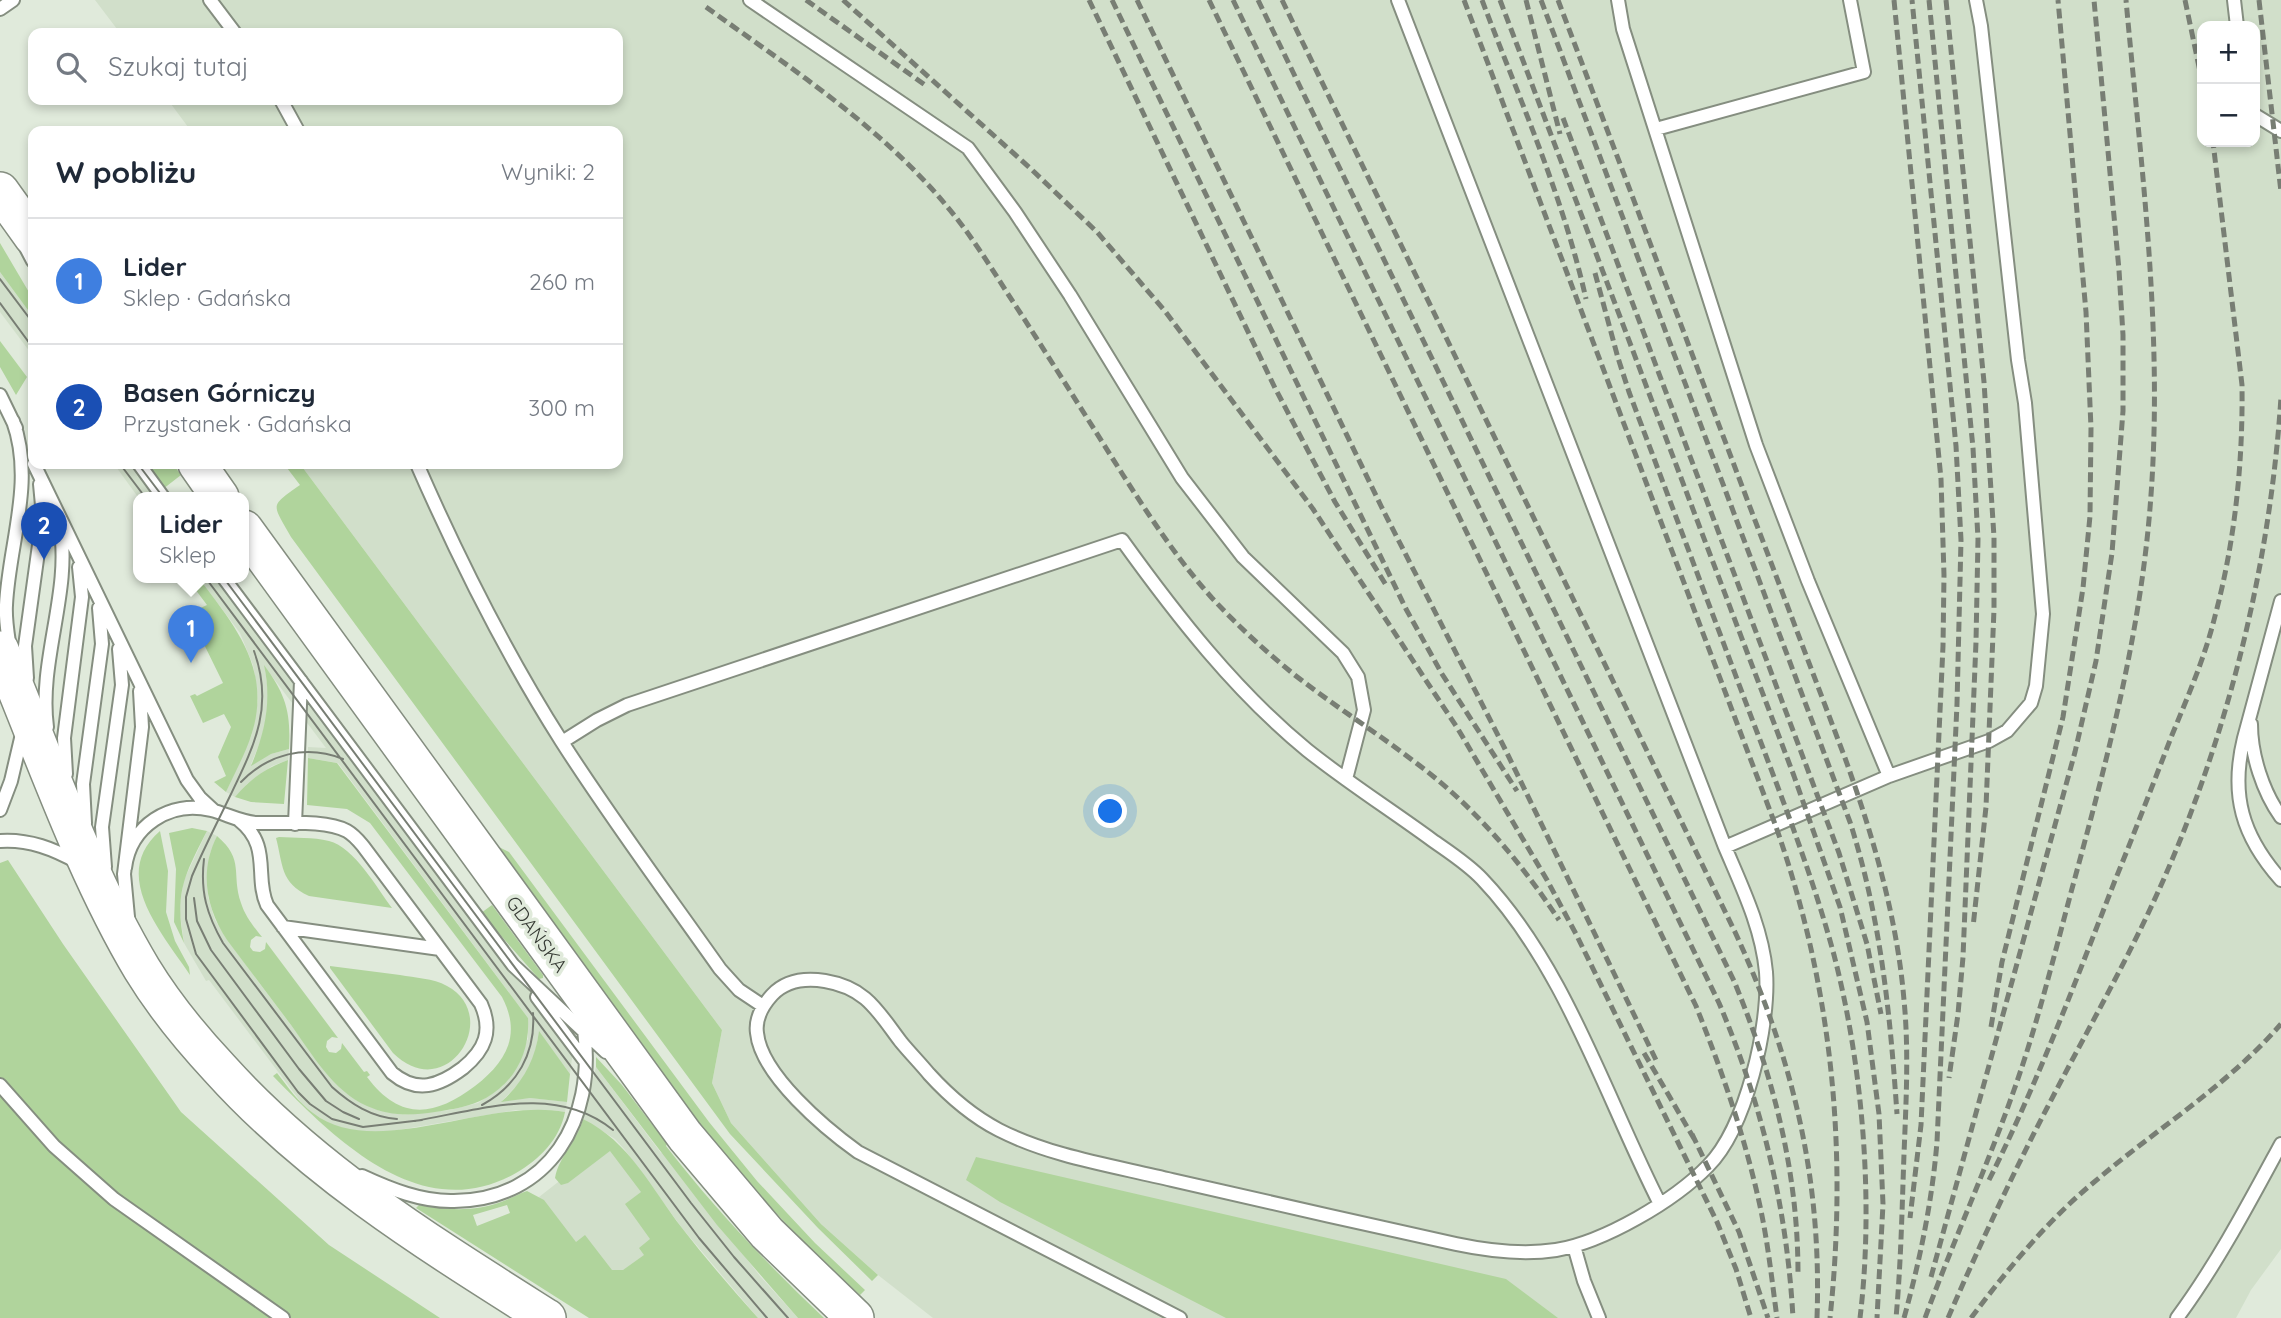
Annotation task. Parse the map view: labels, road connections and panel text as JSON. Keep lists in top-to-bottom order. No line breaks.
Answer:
{"streets":{"main road":["GDAŃSKA"]},"page":{"map_buttons":["+","−"],"search":"Szukaj tutaj","heading":["W pobliżu","Wyniki: 2"],"list":[{"mark":"1","name":"Lider","note":"Sklep · Gdańska","value":"260 m"},{"mark":"2","name":"Basen Górniczy","note":"Przystanek · Gdańska","value":"300 m"}],"popup":["Lider","Sklep"],"pins":["2","1"]}}
